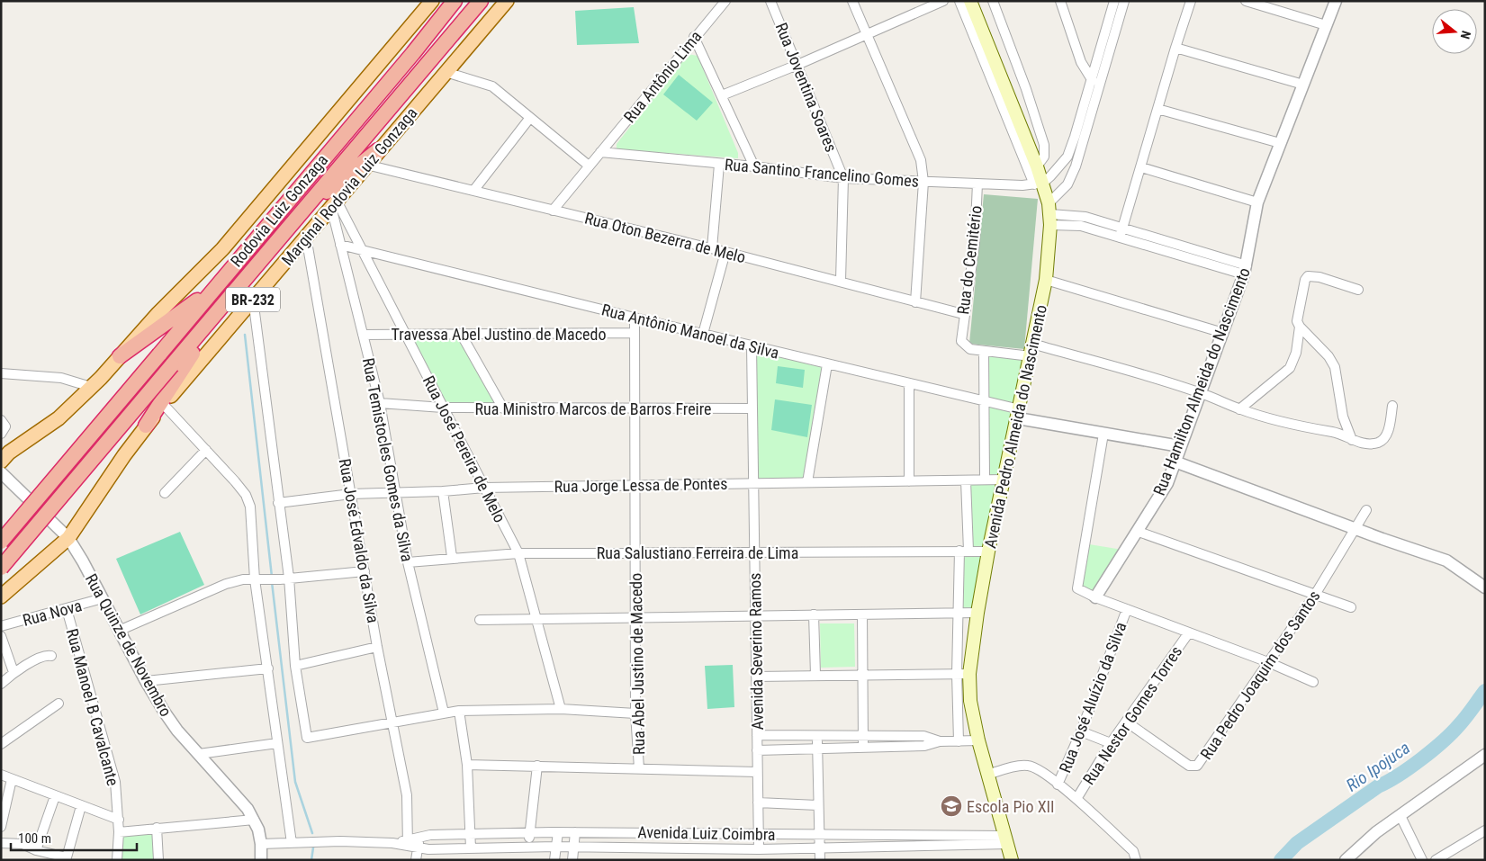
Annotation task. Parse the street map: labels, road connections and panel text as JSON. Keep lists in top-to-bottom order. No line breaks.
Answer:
{"streets":{"highway":["Rodovia Luiz Gonzaga","BR-232"],"main road":["Marginal Rodovia Luiz Gonzaga","Avenida Pedro Almeida do Nascimento"],"street":["Rua Antônio Lima","Rua Joventina Soares","Rua Santino Francelino Gomes","Rua Oton Bezerra de Melo","Rua do Cemitério","Rua Antônio Manoel da Silva","Travessa Abel Justino de Macedo","Rua Hamilton Almeida do Nascimento","Rua Ministro Marcos de Barros Freire","Rua José Pereira de Melo","Rua Temistocles Gomes da Silva","Rua Jorge Lessa de Pontes","Rua José Edvaldo da Silva","Rua Salustiano Ferreira de Lima","Rua Nova","Rua Quinze de Novembro","Avenida Severino Ramos","Rua Abel Justino de Macedo","Rua Pedro Joaquim dos Santos","Rua José Aluízio da Silva","Rua Manoel B Cavalcante","Rua Nestor Gomes Torres","Avenida Luiz Coimbra"]},"crossings":[["Rua Antônio Lima","Rua Santino Francelino Gomes"],["Rua Antônio Lima","Rua Oton Bezerra de Melo"],["Rua Joventina Soares","Rua Santino Francelino Gomes"],["Rua Joventina Soares","Rua Oton Bezerra de Melo"],["Rua Santino Francelino Gomes","Rua do Cemitério"],["Rua Santino Francelino Gomes","Avenida Pedro Almeida do Nascimento"],["Marginal Rodovia Luiz Gonzaga","Rua Oton Bezerra de Melo"],["Marginal Rodovia Luiz Gonzaga","Rua José Pereira de Melo"],["Marginal Rodovia Luiz Gonzaga","Rua Temistocles Gomes da Silva"],["Marginal Rodovia Luiz Gonzaga","Rua José Edvaldo da Silva"],["Marginal Rodovia Luiz Gonzaga","Rua Quinze de Novembro"],["Rua Oton Bezerra de Melo","Rua do Cemitério"],["Rua Antônio Manoel da Silva","Avenida Pedro Almeida do Nascimento"],["Rua Antônio Manoel da Silva","Rua José Pereira de Melo"],["Rua Antônio Manoel da Silva","Rua Temistocles Gomes da Silva"],["Rua Antônio Manoel da Silva","Avenida Severino Ramos"],["Rua Antônio Manoel da Silva","Rua Abel Justino de Macedo"],["Travessa Abel Justino de Macedo","Rua José Pereira de Melo"],["Travessa Abel Justino de Macedo","Rua Temistocles Gomes da Silva"],["Travessa Abel Justino de Macedo","Rua Abel Justino de Macedo"],["Rua Ministro Marcos de Barros Freire","Rua José Pereira de Melo"],["Rua Ministro Marcos de Barros Freire","Rua Temistocles Gomes da Silva"],["Rua Ministro Marcos de Barros Freire","Avenida Severino Ramos"],["Rua Ministro Marcos de Barros Freire","Rua Abel Justino de Macedo"],["Avenida Pedro Almeida do Nascimento","Rua Jorge Lessa de Pontes"],["Avenida Pedro Almeida do Nascimento","Rua Salustiano Ferreira de Lima"],["Avenida Pedro Almeida do Nascimento","Avenida Luiz Coimbra"],["Rua José Pereira de Melo","Rua Temistocles Gomes da Silva"],["Rua José Pereira de Melo","Rua Jorge Lessa de Pontes"],["Rua José Pereira de Melo","Rua Salustiano Ferreira de Lima"],["Rua Temistocles Gomes da Silva","Rua Jorge Lessa de Pontes"],["Rua Temistocles Gomes da Silva","Rua Salustiano Ferreira de Lima"],["Rua Jorge Lessa de Pontes","Rua José Edvaldo da Silva"],["Rua Jorge Lessa de Pontes","Avenida Severino Ramos"],["Rua Jorge Lessa de Pontes","Rua Abel Justino de Macedo"],["Rua José Edvaldo da Silva","Avenida Luiz Coimbra"],["Rua Salustiano Ferreira de Lima","Avenida Severino Ramos"],["Rua Salustiano Ferreira de Lima","Rua Abel Justino de Macedo"],["Rua Nova","Rua Quinze de Novembro"],["Rua Nova","Rua Manoel B Cavalcante"],["Rua Quinze de Novembro","Avenida Luiz Coimbra"],["Avenida Severino Ramos","Avenida Luiz Coimbra"],["Rua Pedro Joaquim dos Santos","Rua Nestor Gomes Torres"]],"water":["Rio Ipojuca"],"places":{"school or university":["Escola Pio XII"]},"scale_bar":"100 m","north":"right"}
